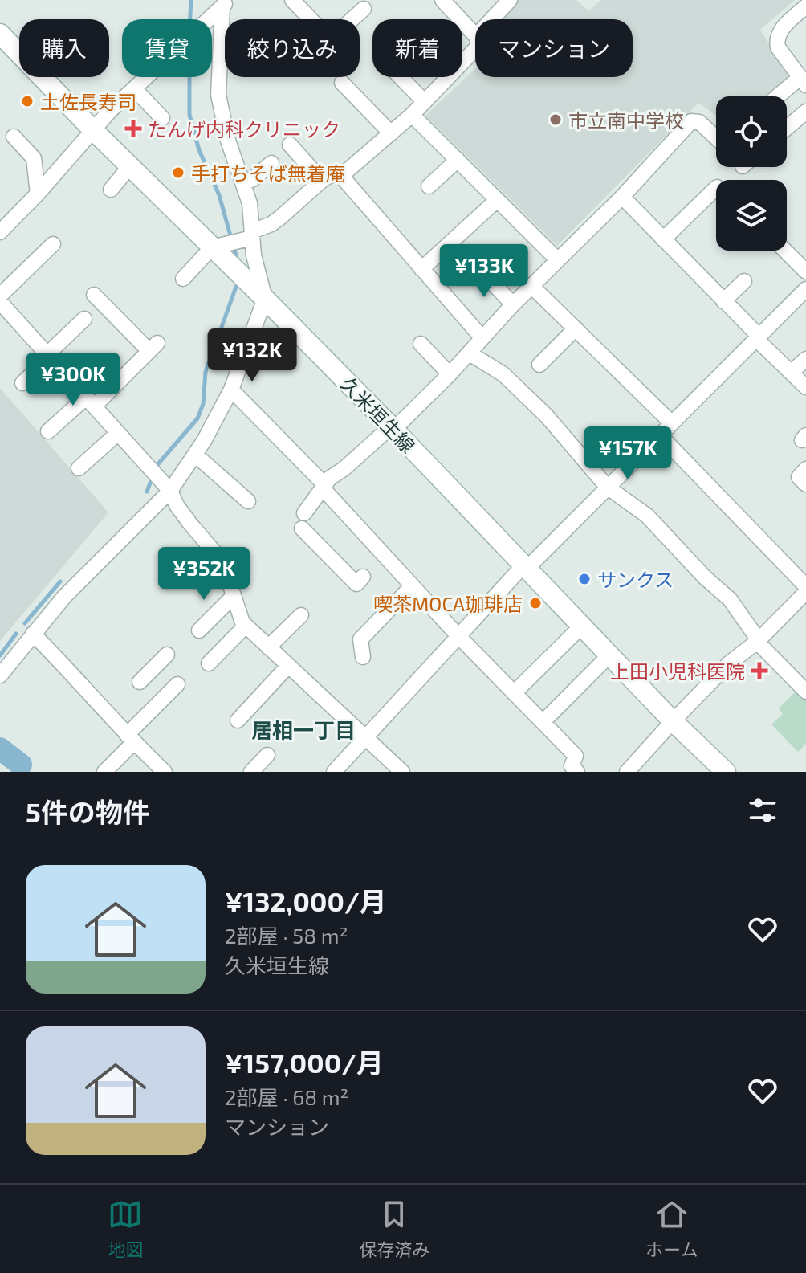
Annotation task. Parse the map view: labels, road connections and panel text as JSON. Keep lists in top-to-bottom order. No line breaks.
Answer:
{"streets":{"main road":["久米垣生線"]},"districts":["居相一丁目"],"places":{"other":["土佐長寿司","市立南中学校","手打ちそば無着庵","サンクス","喫茶MOCA珈琲店"],"health":["たんげ内科クリニック","上田小児科医院"]},"page":{"chip":["購入","賃貸","絞り込み","新着","マンション"],"price":["¥133K","¥132K","¥300K","¥157K","¥352K"],"heading":"5件の物件","list":[{"name":"¥132,000/月","note":"2部屋 · 58 m² · 久米垣生線"},{"name":"¥157,000/月","note":"2部屋 · 68 m² · マンション"}],"tabs":["地図","保存済み","ホーム"]}}
